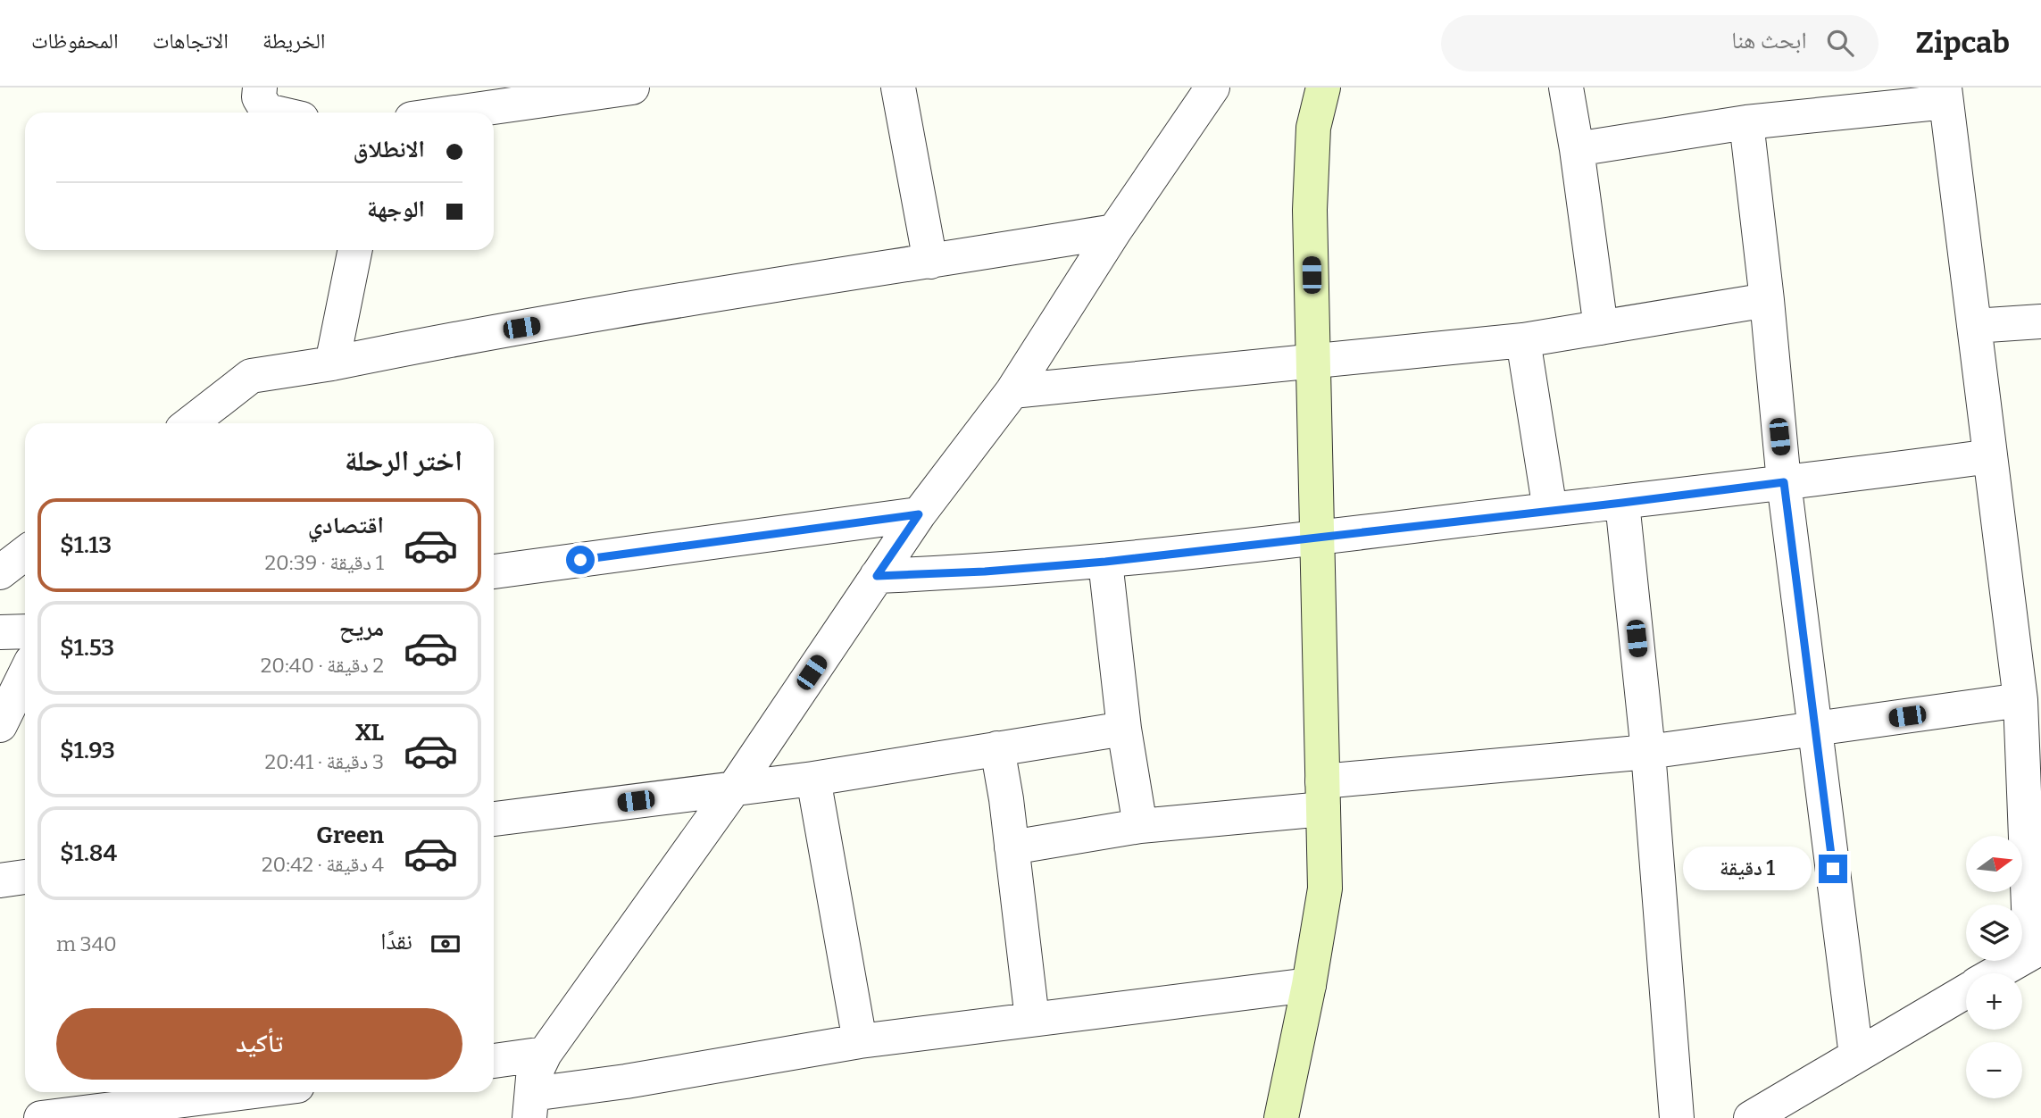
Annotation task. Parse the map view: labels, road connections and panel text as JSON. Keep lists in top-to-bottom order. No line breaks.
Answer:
{"north":"right","page":{"header":"Zipcab","search":"ابحث هنا","nav":["الخريطة","الاتجاهات","المحفوظات"],"banner":["الانطلاق","الوجهة"],"heading":"اختر الرحلة","list":[{"name":"اقتصادي","note":"1 دقيقة · 20:39","value":"$1.13"},{"name":"مريح","note":"2 دقيقة · 20:40","value":"$1.53"},{"name":"XL","note":"3 دقيقة · 20:41","value":"$1.93"},{"name":"Green","note":"4 دقيقة · 20:42","value":"$1.84"}],"map_buttons":["+","−"],"bubble":"1 دقيقة","pay":["نقدًا","340 m"],"buttons":"تأكيد"}}
